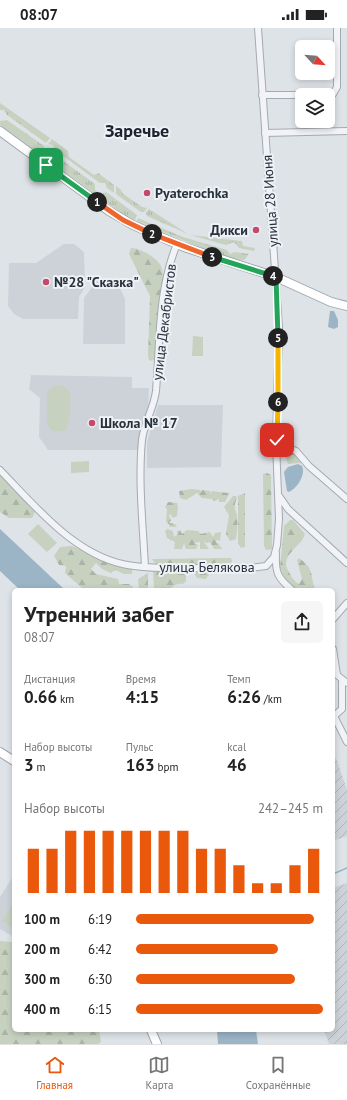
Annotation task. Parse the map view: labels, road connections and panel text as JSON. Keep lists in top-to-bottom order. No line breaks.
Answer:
{"streets":{"main road":["улица Декабристов"],"street":["улица 28 Июня","улица Белякова"]},"crossings":[["улица 28 Июня","улица Декабристов"],["улица Декабристов","улица Белякова"]],"districts":["Заречье"],"places":["Pyaterochka","Дикси","№28 \"Сказка\"","Школа № 17"],"north":"bottom right","page":{"status":"08:07","pins":["1","2","3","4","5","6"],"heading":["Утренний забег","08:07"],"stats":[["Дистанция","0.66 km"],["Время","4:15"],["Темп","6:26 /km"],["Набор высоты","3 m"],["Пульс","163 bpm"],["kcal","46"]],"chart":["Набор высоты","242–245 m"],"list":[{"name":"100 m","note":"6:19"},{"name":"200 m","note":"6:42"},{"name":"300 m","note":"6:30"},{"name":"400 m","note":"6:15"}],"tabs":["Главная","Карта","Сохранённые"]}}
